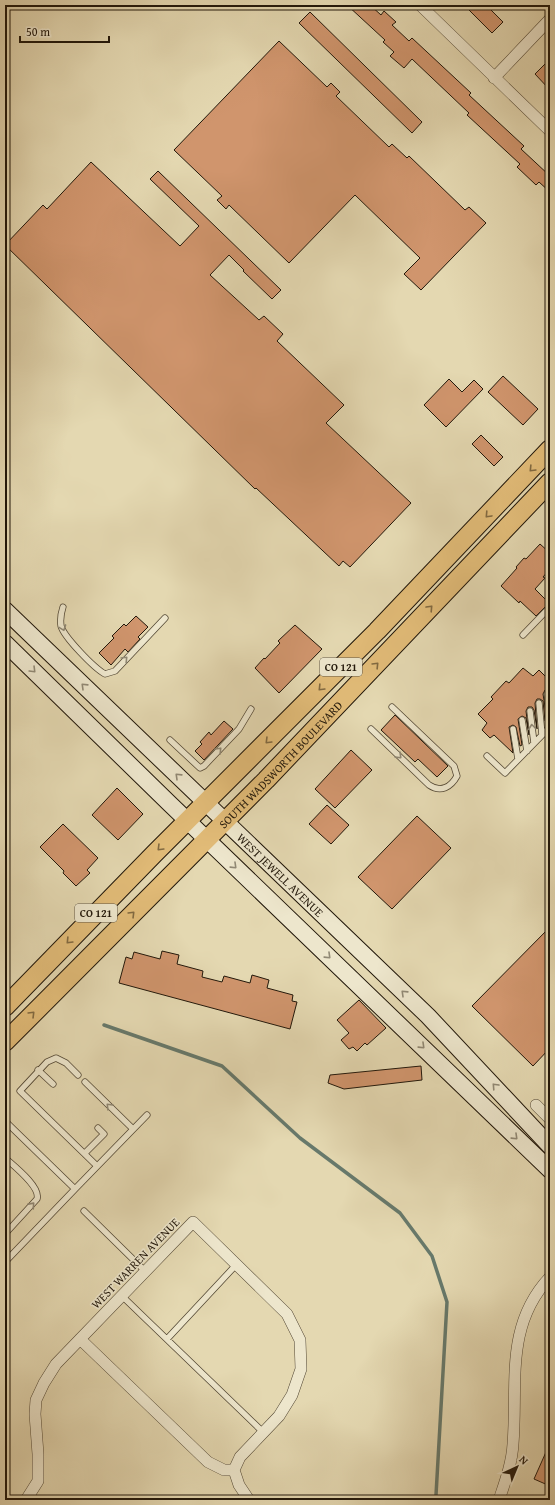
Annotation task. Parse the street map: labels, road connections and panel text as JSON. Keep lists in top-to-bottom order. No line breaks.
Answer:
{"streets":{"main road":["CO 121","SOUTH WADSWORTH BOULEVARD","WEST JEWELL AVENUE"],"street":["WEST WARREN AVENUE"]},"crossings":[["SOUTH WADSWORTH BOULEVARD","WEST JEWELL AVENUE"]],"scale_bar":"50 m","north":"top right"}
